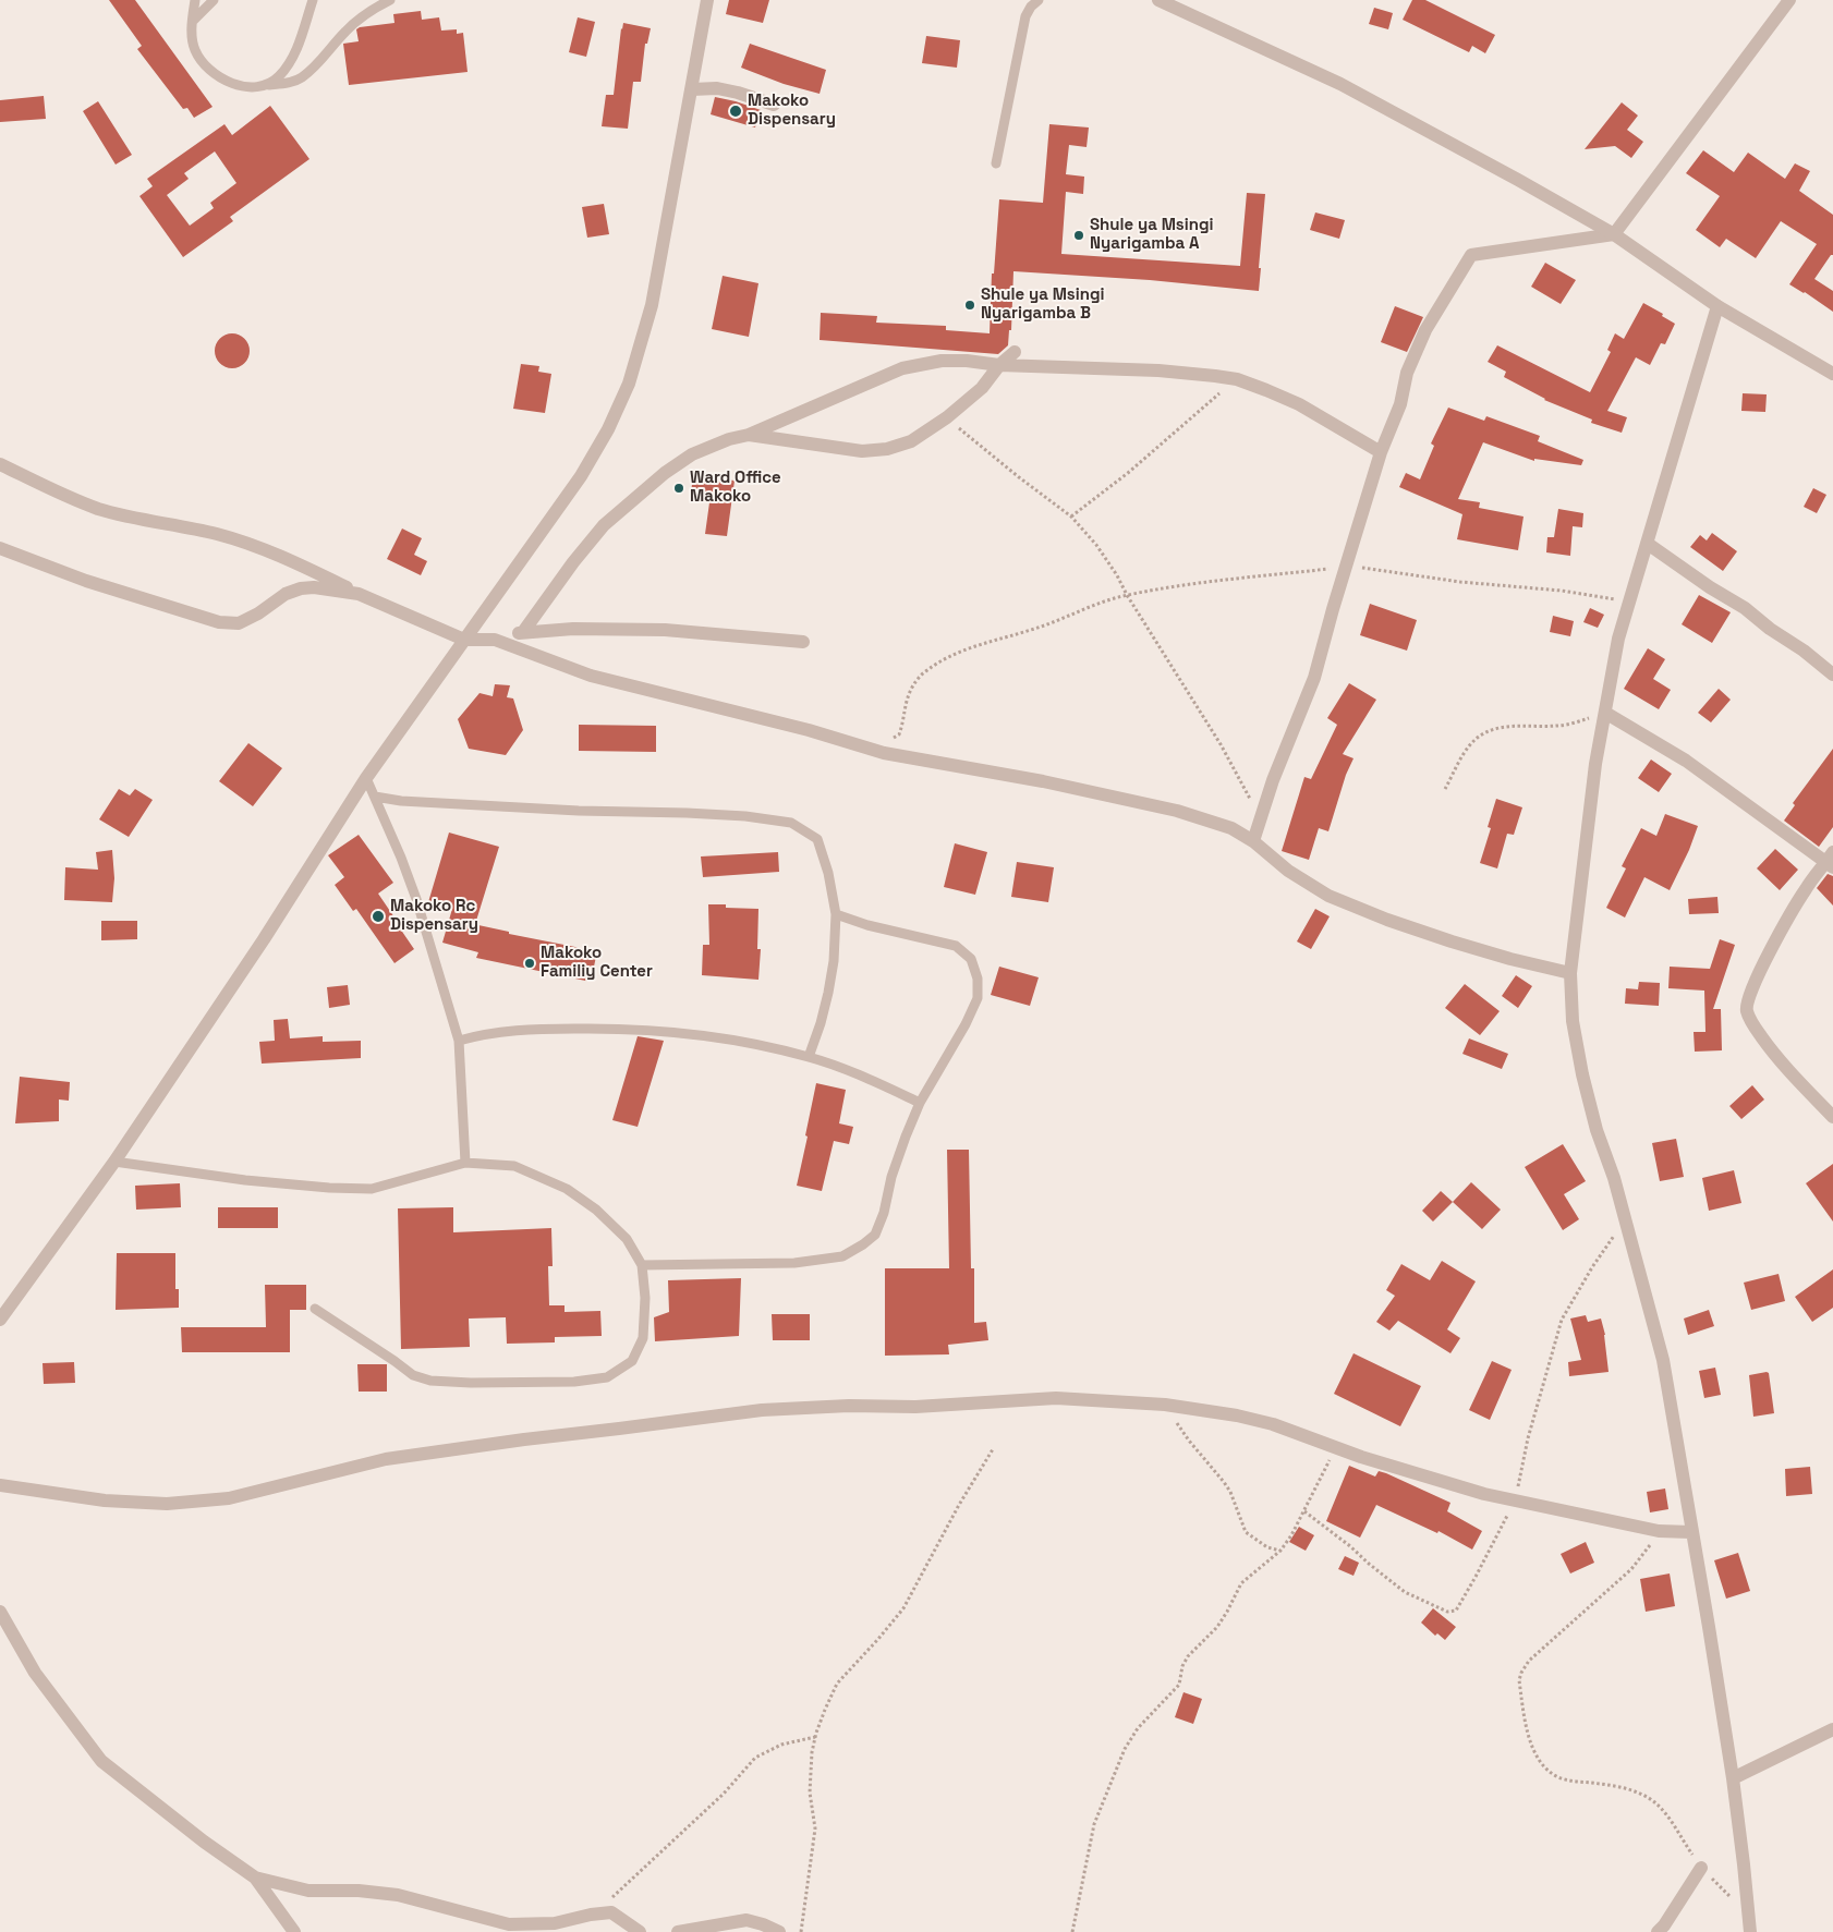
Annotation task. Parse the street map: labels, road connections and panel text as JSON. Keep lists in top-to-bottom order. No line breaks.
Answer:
{"places":["Makoko Dispensary","Shule ya Msingi Nyarigamba A","Shule ya Msingi Nyarigamba B","Ward Office Makoko","Makoko Rc Dispensary","Makoko Familiy Center"]}
